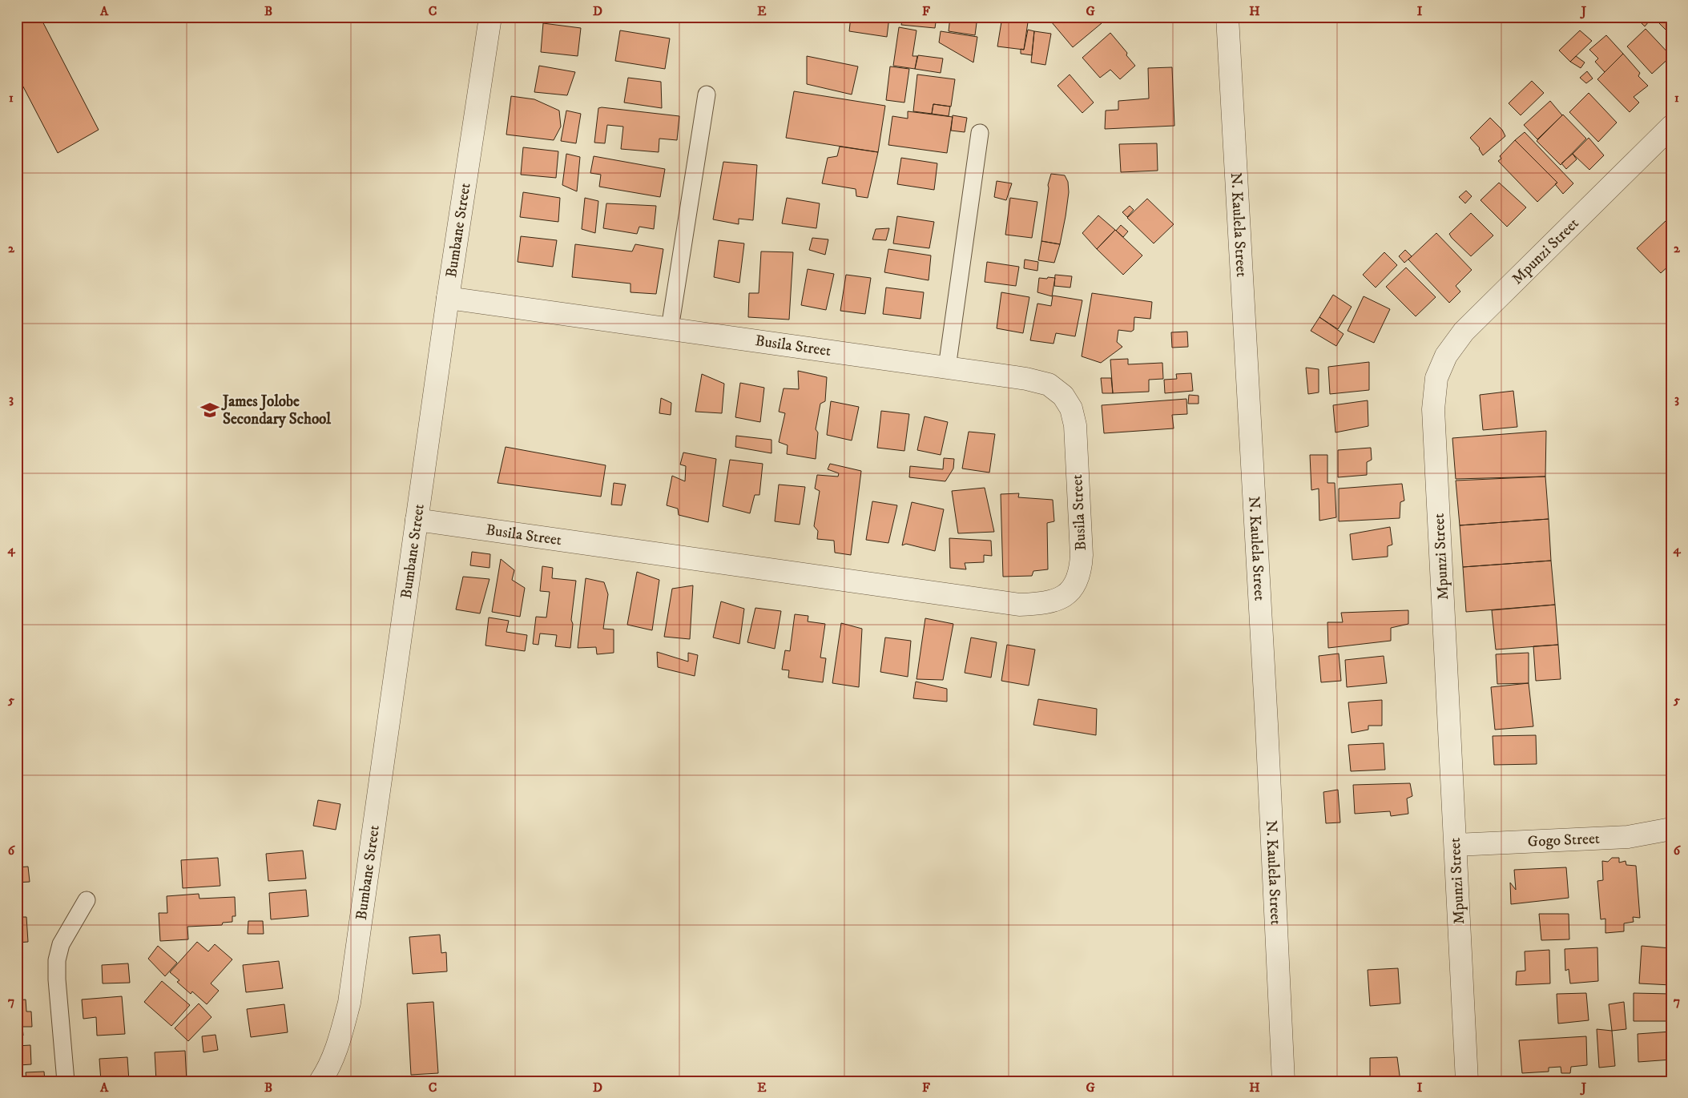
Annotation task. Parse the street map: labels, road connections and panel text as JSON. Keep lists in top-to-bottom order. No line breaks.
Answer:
{"streets":{"street":["N. Kaulela Street","Bumbane Street","Mpunzi Street","Busila Street","Gogo Street"]},"crossings":[["Bumbane Street","Busila Street"],["Mpunzi Street","Gogo Street"]],"places":{"school or university":["James Jolobe Secondary School"]},"grid":{"columns":["A","B","C","D","E","F","G","H","I","J"],"rows":["1","2","3","4","5","6","7"]}}
